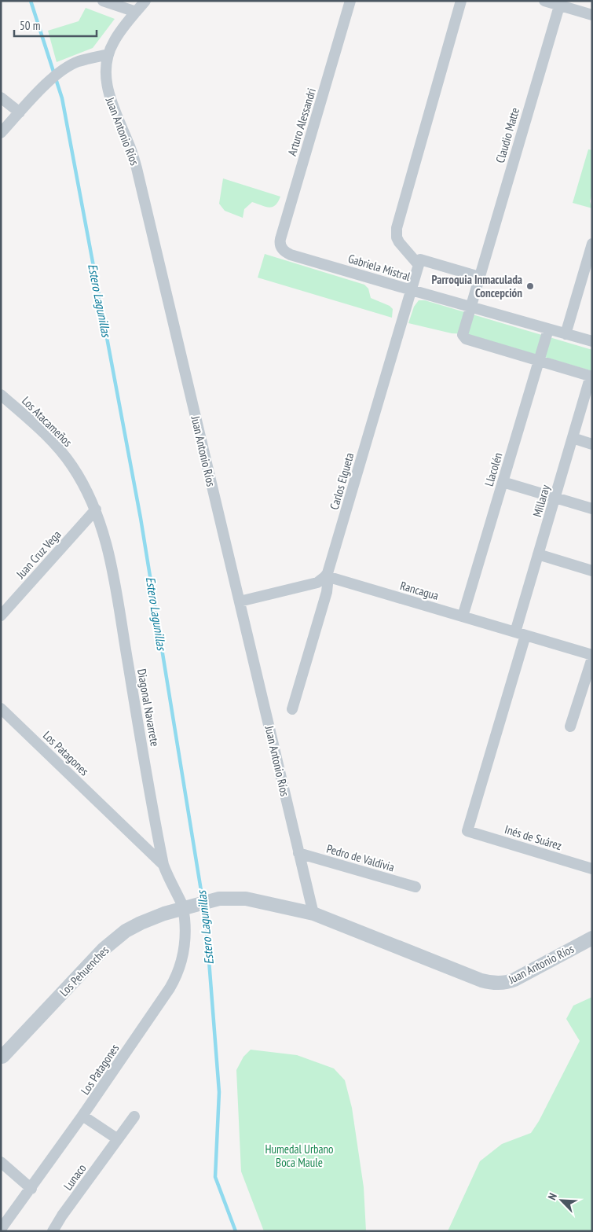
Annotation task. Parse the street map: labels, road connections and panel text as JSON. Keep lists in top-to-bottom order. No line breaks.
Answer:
{"streets":{"street":["Arturo Alessandri","Juan Antonio Ríos","Claudio Matte","Gabriela Mistral","Los Atacameños","Llacolén","Carlos Elgueta","Millaray","Juan Cruz Vega","Rancagua","Diagonal Navarrete","Los Patagones","Inés de Suárez","Pedro de Valdivia","Los Pehuenches","Lunaco"]},"crossings":[["Arturo Alessandri","Gabriela Mistral"],["Juan Antonio Ríos","Diagonal Navarrete"],["Juan Antonio Ríos","Los Patagones"],["Juan Antonio Ríos","Pedro de Valdivia"],["Juan Antonio Ríos","Los Pehuenches"],["Claudio Matte","Gabriela Mistral"],["Gabriela Mistral","Llacolén"],["Gabriela Mistral","Carlos Elgueta"],["Los Atacameños","Juan Cruz Vega"],["Los Atacameños","Diagonal Navarrete"],["Llacolén","Rancagua"],["Carlos Elgueta","Rancagua"],["Millaray","Rancagua"],["Millaray","Inés de Suárez"],["Juan Cruz Vega","Diagonal Navarrete"],["Diagonal Navarrete","Los Patagones"],["Diagonal Navarrete","Los Pehuenches"],["Los Patagones","Los Pehuenches"]],"water":["Estero Lagunillas"],"parks":["Humedal Urbano Boca Maule"],"places":["Parroquia Inmaculada Concepción"],"scale_bar":"50 m","north":"top left"}
